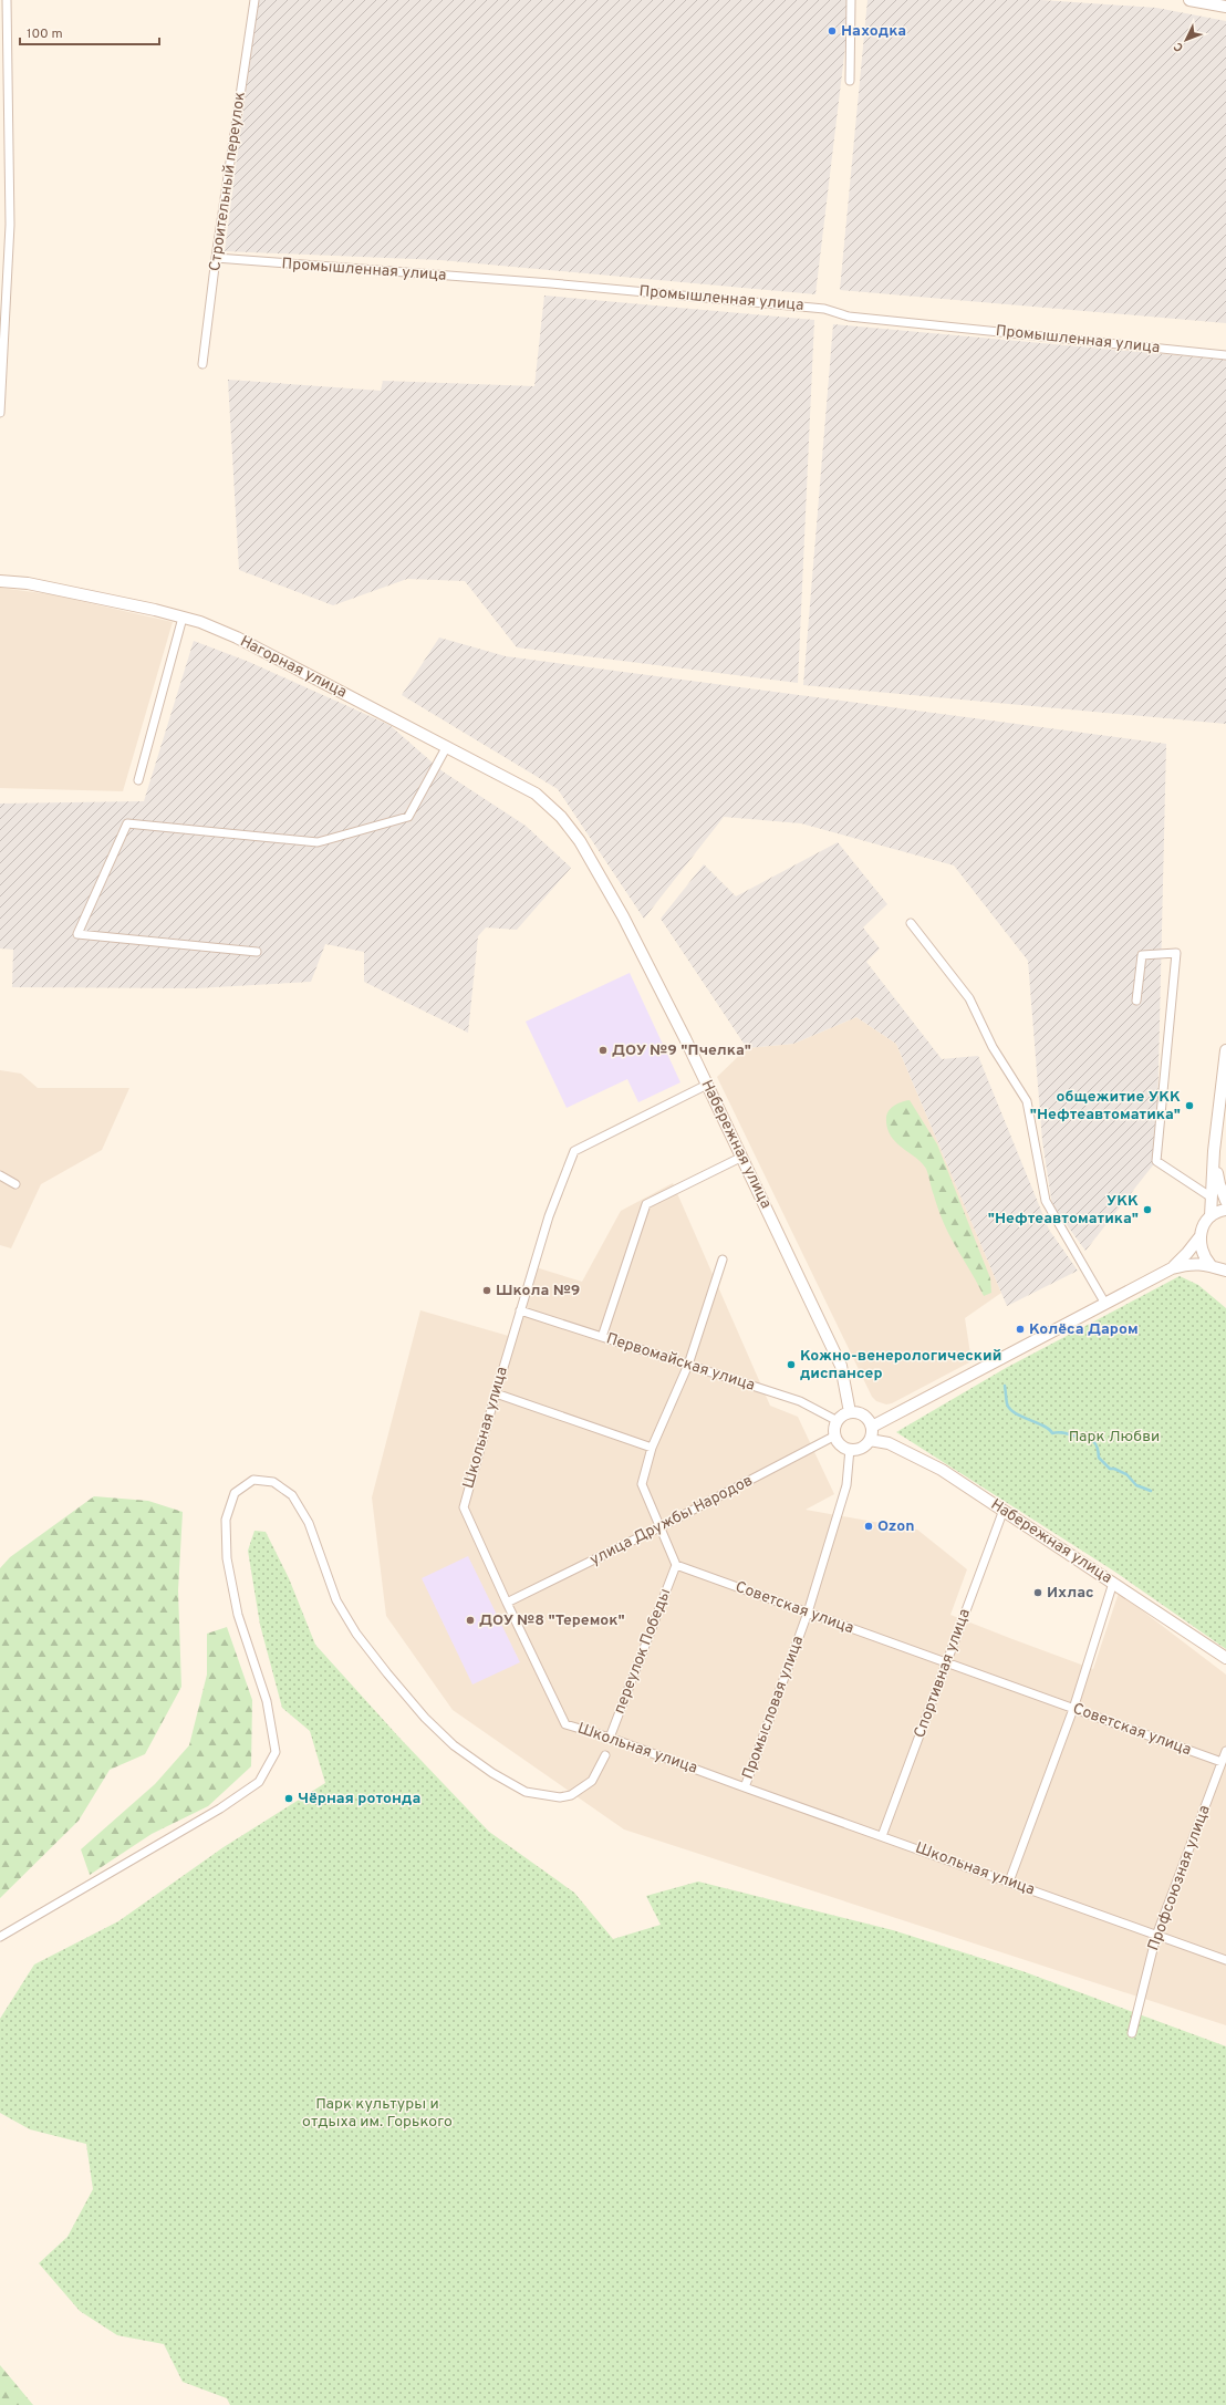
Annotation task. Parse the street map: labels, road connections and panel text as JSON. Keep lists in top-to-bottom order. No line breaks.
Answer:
{"streets":{"main road":["Нагорная улица","Набережная улица"],"street":["Строительный переулок","Промышленная улица","Первомайская улица","Школьная улица","улица Дружбы Народов","Советская улица","переулок Победы","Спортивная улица","Промысловая улица","Профсоюзная улица"]},"crossings":[["Строительный переулок","Промышленная улица"],["Нагорная улица","Набережная улица"],["Набережная улица","Первомайская улица"],["Набережная улица","Школьная улица"],["Набережная улица","улица Дружбы Народов"],["Набережная улица","Спортивная улица"],["Набережная улица","Промысловая улица"],["Первомайская улица","Школьная улица"],["Первомайская улица","улица Дружбы Народов"],["Первомайская улица","Промысловая улица"],["Школьная улица","улица Дружбы Народов"],["Школьная улица","переулок Победы"],["Школьная улица","Спортивная улица"],["Школьная улица","Промысловая улица"],["Школьная улица","Профсоюзная улица"],["улица Дружбы Народов","Промысловая улица"],["Советская улица","переулок Победы"],["Советская улица","Спортивная улица"],["Советская улица","Промысловая улица"],["Советская улица","Профсоюзная улица"]],"parks":["Парк Любви","Парк культуры и отдыха им. Горького"],"places":["Находка","ДОУ №9 \"Пчелка\"","общежитие УКК \"Нефтеавтоматика\"","УКК \"Нефтеавтоматика\"","Школа №9","Колёса Даром","Кожно-венерологический диспансер","Ozon","Ихлас","ДОУ №8 \"Теремок\"","Чёрная ротонда"],"scale_bar":"100 m","north":"bottom left"}
